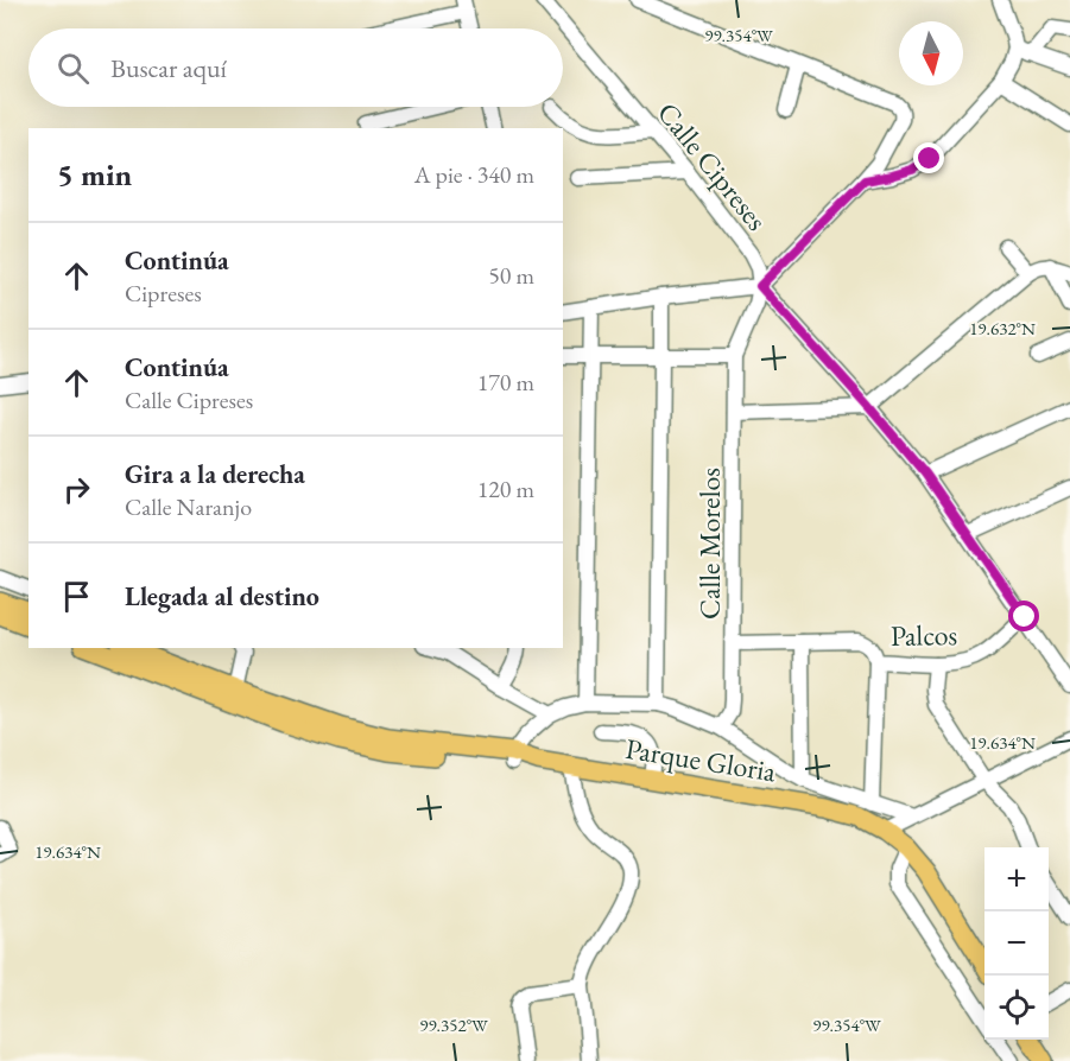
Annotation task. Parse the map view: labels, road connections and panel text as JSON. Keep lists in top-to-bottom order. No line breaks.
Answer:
{"streets":{"main road":["Parque Gloria"],"street":["Calle Cipreses","Calle Morelos","Palcos"]},"crossings":[["Calle Cipreses","Calle Morelos"],["Calle Cipreses","Palcos"],["Calle Morelos","Palcos"]],"north":"bottom","page":{"search":"Buscar aquí","heading":["5 min","A pie · 340 m"],"list":[["Continúa","Cipreses","50 m"],["Continúa","Calle Cipreses","170 m"],["Gira a la derecha","Calle Naranjo","120 m"],"Llegada al destino"],"map_buttons":["+","−"]},"coordinates":["99.354°W","19.632°N","19.634°N","99.352°W"]}
